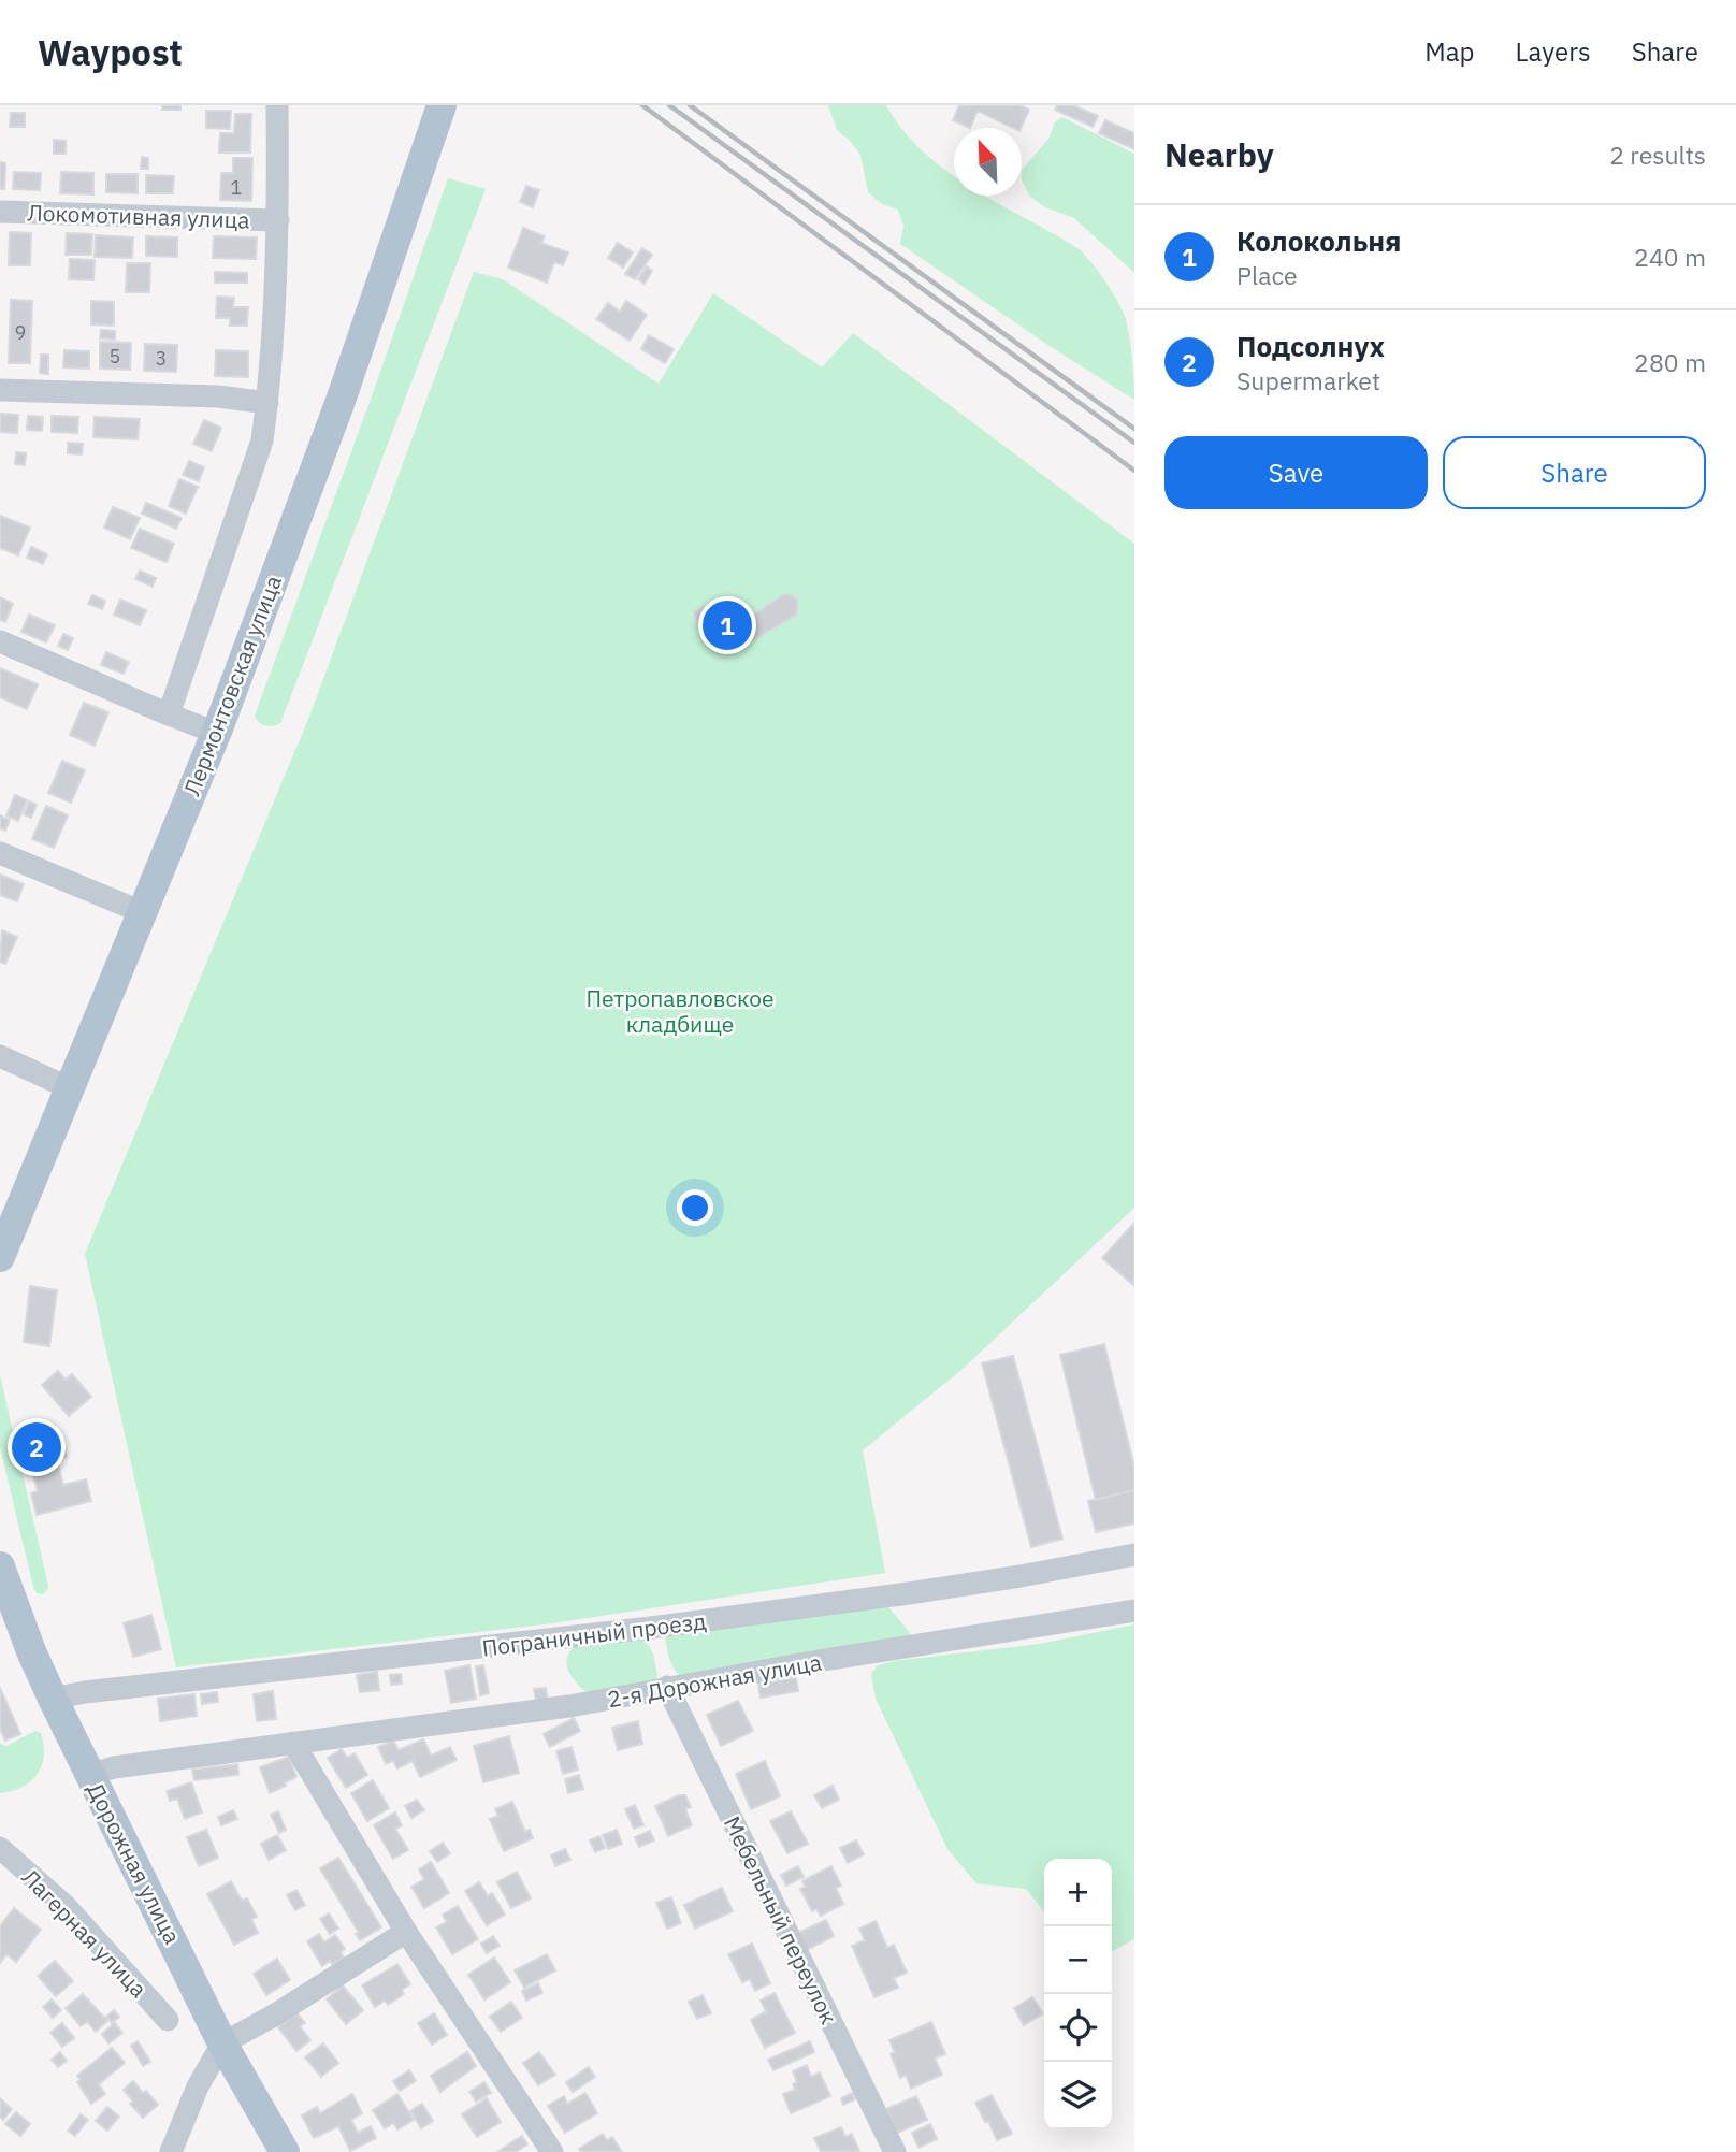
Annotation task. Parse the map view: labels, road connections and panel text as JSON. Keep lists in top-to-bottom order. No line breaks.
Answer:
{"streets":{"main road":["Лермонтовская улица","Дорожная улица"],"street":["Локомотивная улица","Пограничный проезд","2-я Дорожная улица","Мебельный переулок","Лагерная улица"]},"crossings":[["Пограничный проезд","Дорожная улица"],["2-я Дорожная улица","Дорожная улица"],["2-я Дорожная улица","Мебельный переулок"]],"parks":["Петропавловское кладбище"],"house_numbers":["1","9","5","3"],"north":"top left","page":{"header":"Waypost","nav":["Map","Layers","Share"],"heading":["Nearby","2 results"],"list":[{"mark":"1","name":"Колокольня","note":"Place","value":"240 m"},{"mark":"2","name":"Подсолнух","note":"Supermarket","value":"280 m"}],"buttons":["Save","Share"],"pins":["1","2"],"map_buttons":["+","−"]}}
